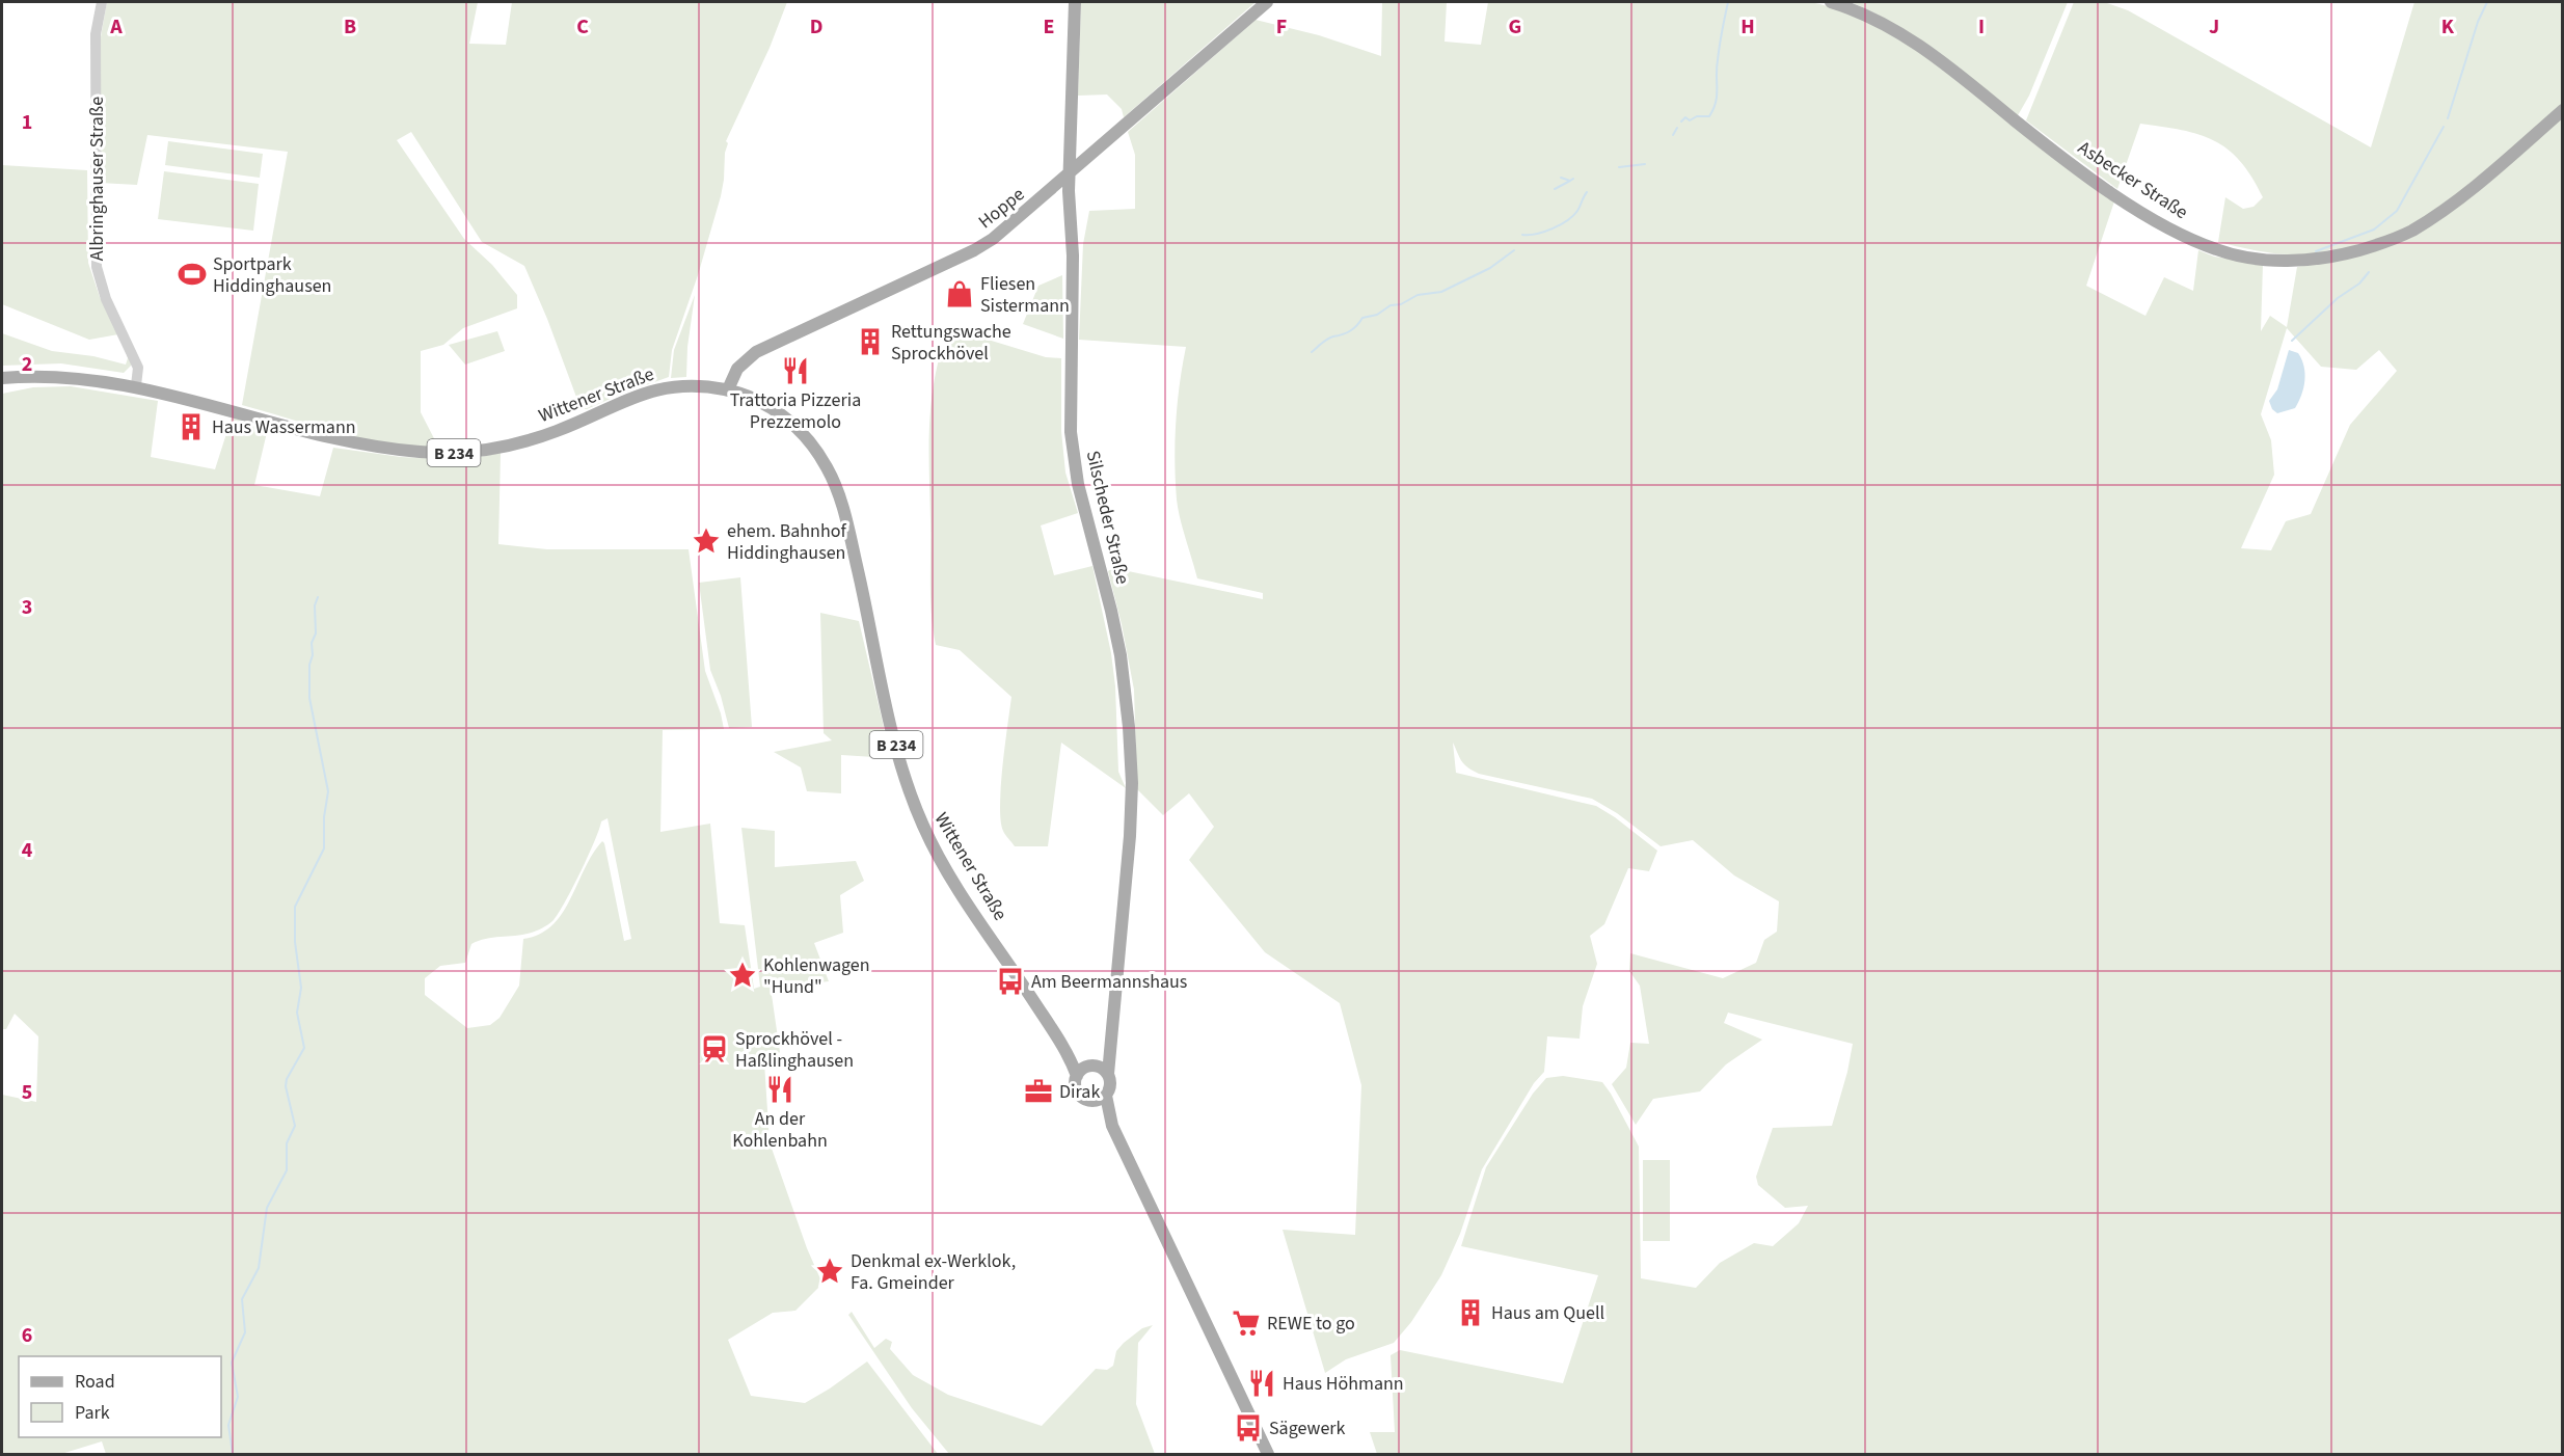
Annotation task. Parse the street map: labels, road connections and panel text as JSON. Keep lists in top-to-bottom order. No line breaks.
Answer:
{"streets":{"main road":["Asbecker Straße","Hoppe","Wittener Straße","B 234","Silscheder Straße"],"street":["Albringhauser Straße"]},"crossings":[["Albringhauser Straße","Wittener Straße"],["Hoppe","Wittener Straße"],["Hoppe","Silscheder Straße"],["Wittener Straße","Silscheder Straße"]],"places":{"sports":["Sportpark Hiddinghausen"],"shop":["Fliesen Sistermann"],"building":["Rettungswache Sprockhövel","Haus Wassermann","Haus am Quell"],"restaurant":["Trattoria Pizzeria Prezzemolo","An der Kohlenbahn","Haus Höhmann"],"place":["ehem. Bahnhof Hiddinghausen","Kohlenwagen \"Hund\"","Denkmal ex-Werklok, Fa. Gmeinder"],"bus stop":["Am Beermannshaus","Sägewerk"],"station":["Sprockhövel - Haßlinghausen"],"office":["Dirak"],"supermarket":["REWE to go"]},"legend":["Road","Park"],"grid":{"columns":["A","B","C","D","E","F","G","H","I","J","K"],"rows":["1","2","3","4","5","6"]}}
